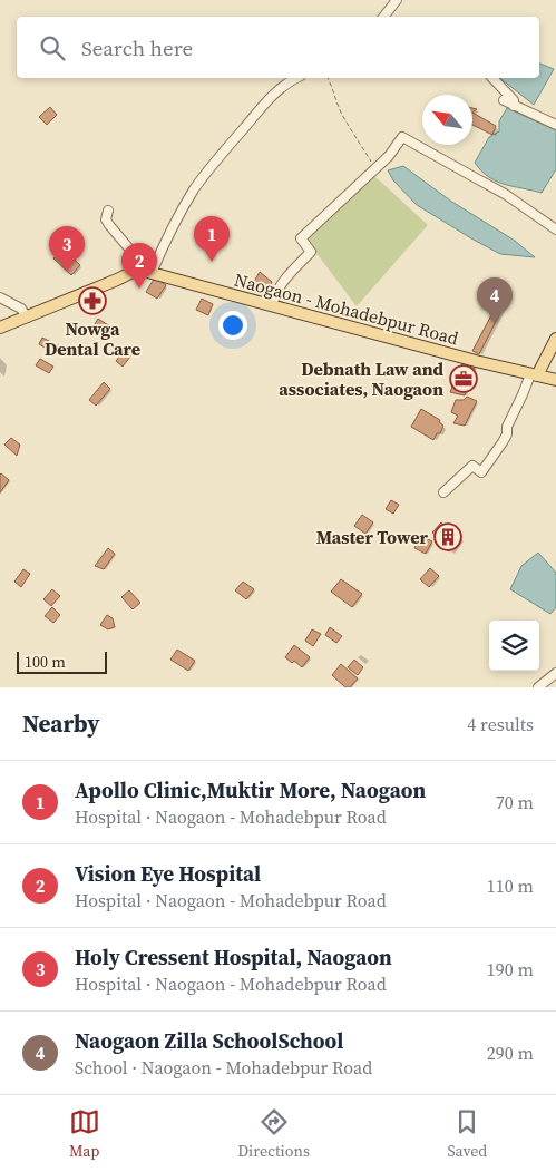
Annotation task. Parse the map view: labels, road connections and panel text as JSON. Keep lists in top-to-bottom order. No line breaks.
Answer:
{"streets":{"main road":["Naogaon - Mohadebpur Road"]},"places":{"pharmacy":["Nowga Dental Care"],"office":["Debnath Law and associates, Naogaon"],"building":["Master Tower"]},"scale_bar":"100 m","north":"top left","page":{"search":"Search here","pins":["1","3","2","4"],"scale":"100 m","heading":["Nearby","4 results"],"list":[{"mark":"1","name":"Apollo Clinic,Muktir More, Naogaon","note":"Hospital · Naogaon - Mohadebpur Road","value":"70 m"},{"mark":"2","name":"Vision Eye Hospital","note":"Hospital · Naogaon - Mohadebpur Road","value":"110 m"},{"mark":"3","name":"Holy Cressent Hospital, Naogaon","note":"Hospital · Naogaon - Mohadebpur Road","value":"190 m"},{"mark":"4","name":"Naogaon Zilla SchoolSchool","note":"School · Naogaon - Mohadebpur Road","value":"290 m"}],"nav":["Map","Directions","Saved"]}}
